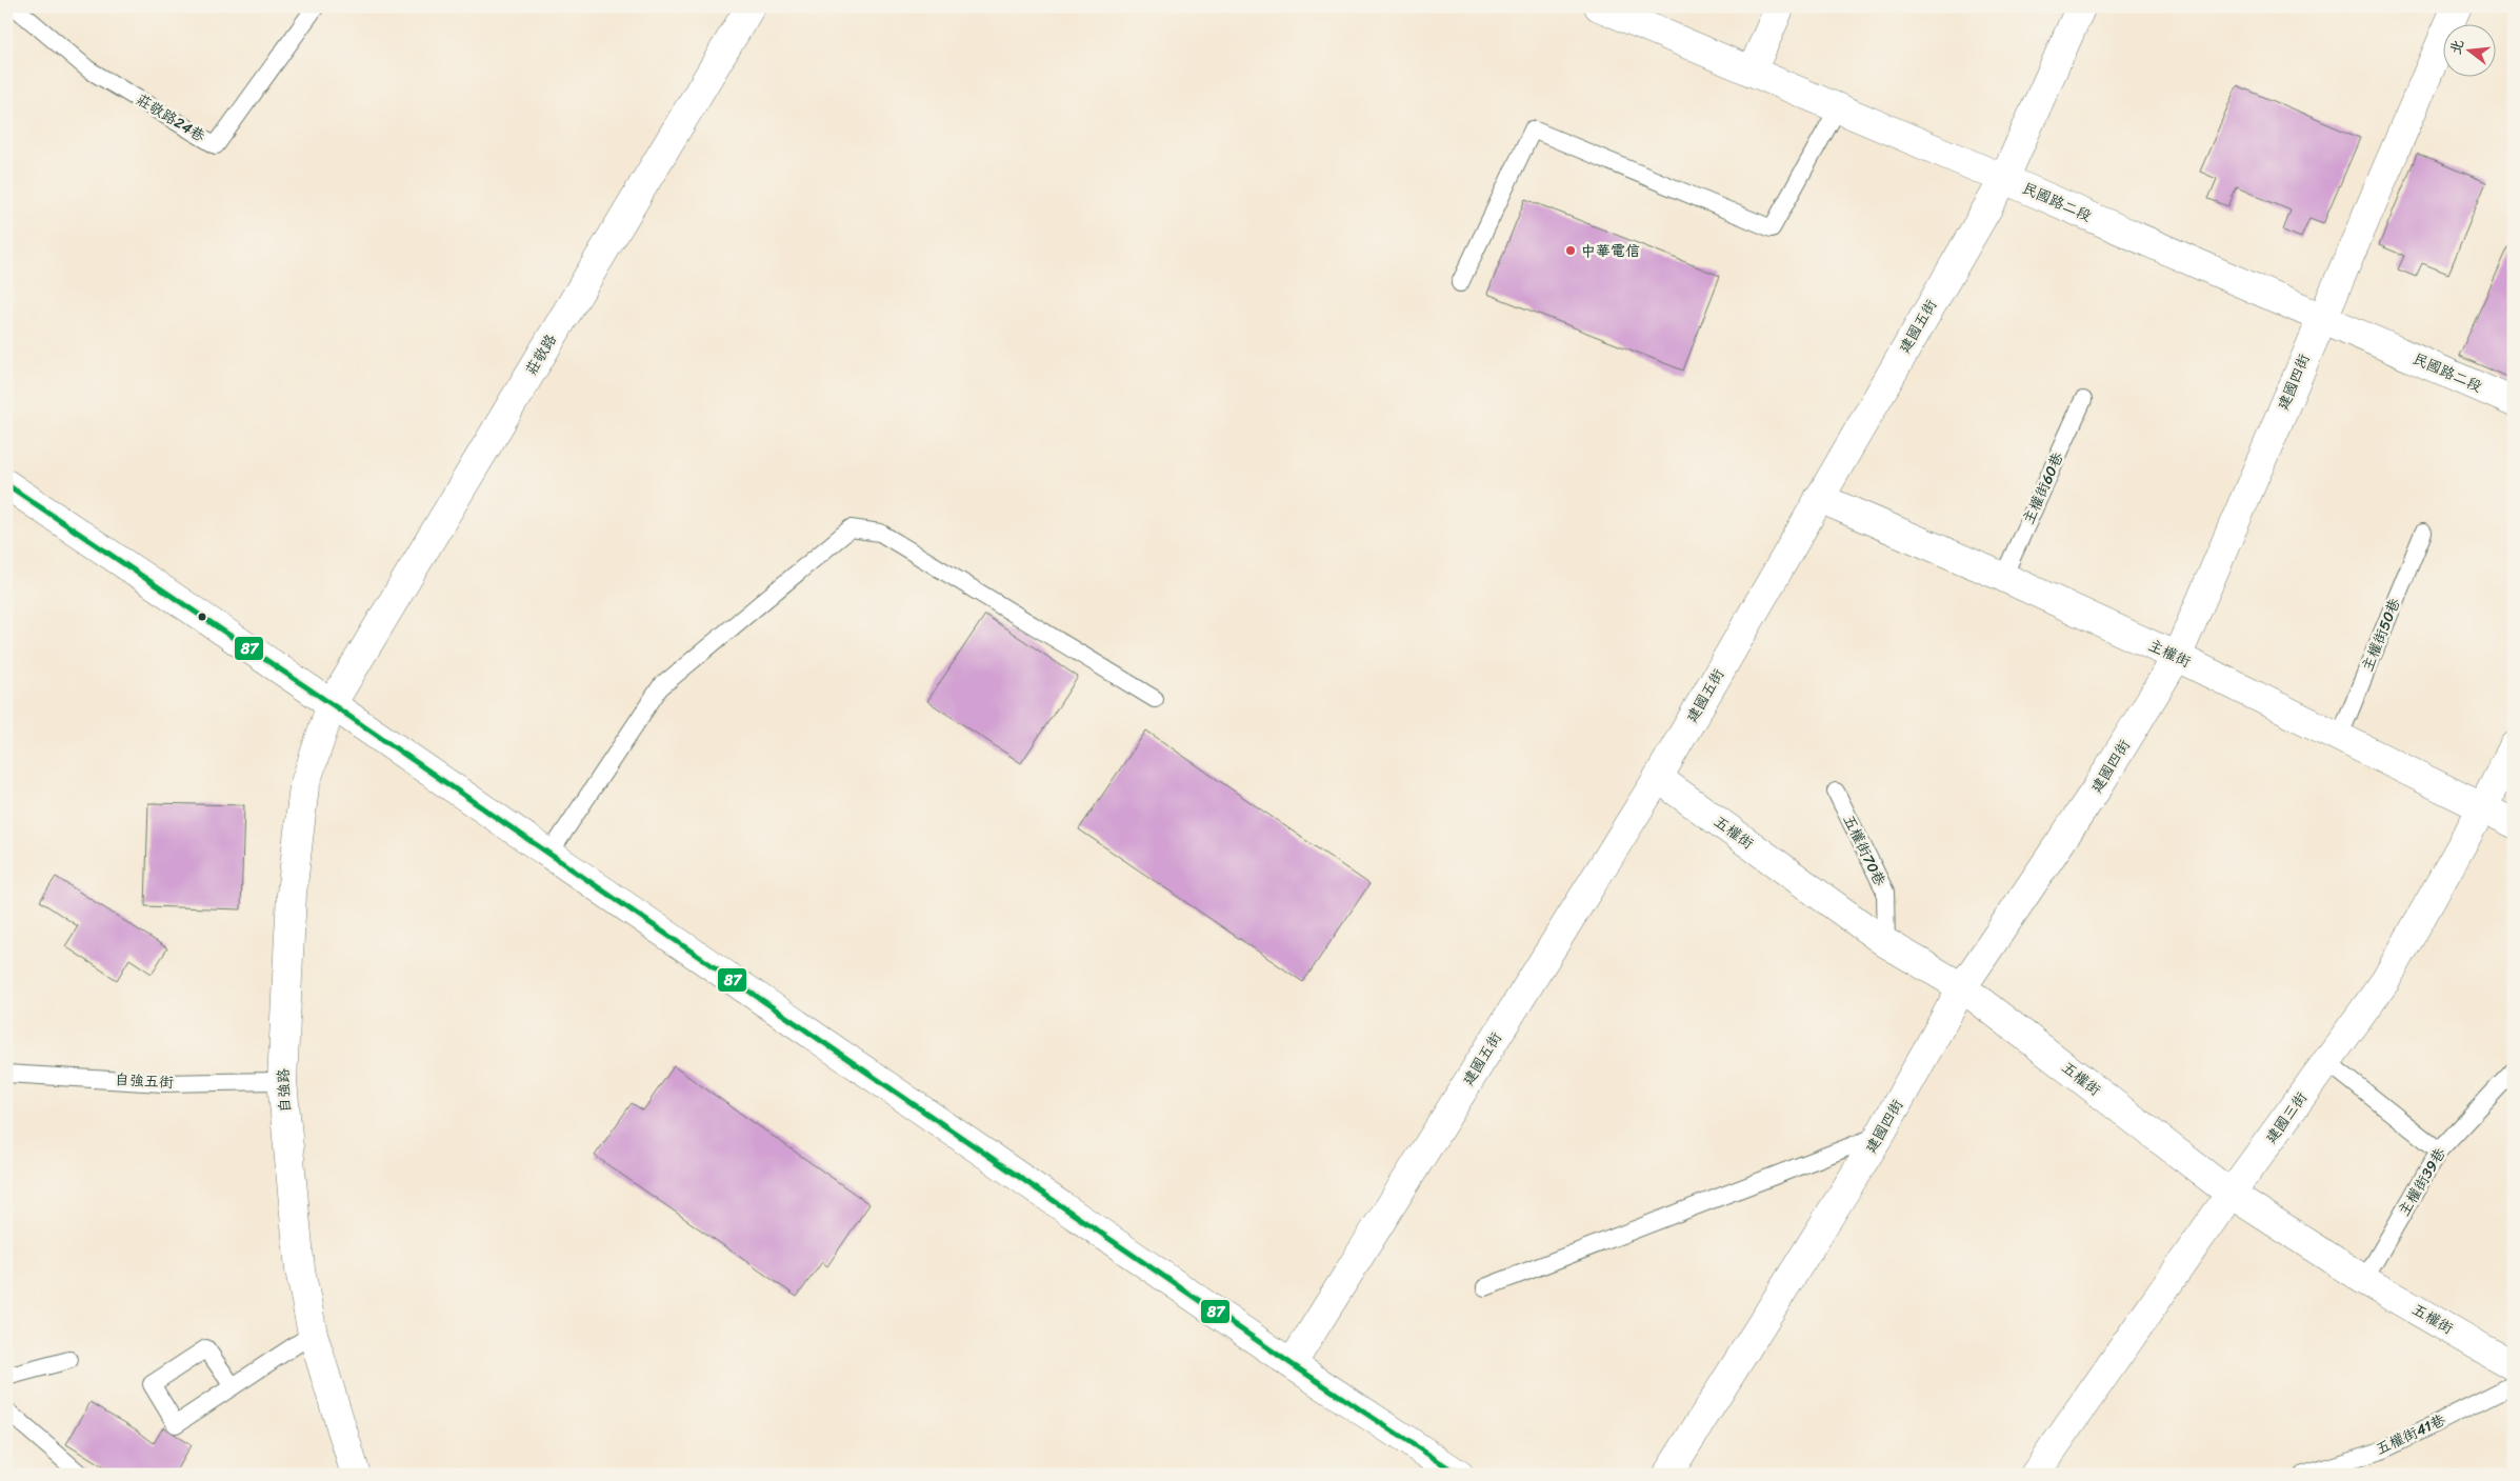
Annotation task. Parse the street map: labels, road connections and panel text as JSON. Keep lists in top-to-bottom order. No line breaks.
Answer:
{"streets":{"street":["民國路二段","建國五街","莊敬路","建國四街","主權街","五權街","自強路","建國三街"],"lane":["莊敬路24巷","主權街60巷","主權街50巷","五權街70巷","自強五街","主權街39巷","五權街41巷"]},"crossings":[["民國路二段","建國五街"],["民國路二段","建國四街"],["建國五街","主權街"],["建國五街","五權街"],["莊敬路","自強路"],["建國四街","主權街"],["建國四街","五權街"],["主權街60巷","主權街"],["主權街50巷","主權街"],["主權街","建國三街"],["五權街","五權街70巷"],["五權街","建國三街"],["五權街","主權街39巷"],["自強五街","自強路"]],"places":["中華電信"],"lines":["transit line 87"],"north":"left"}
